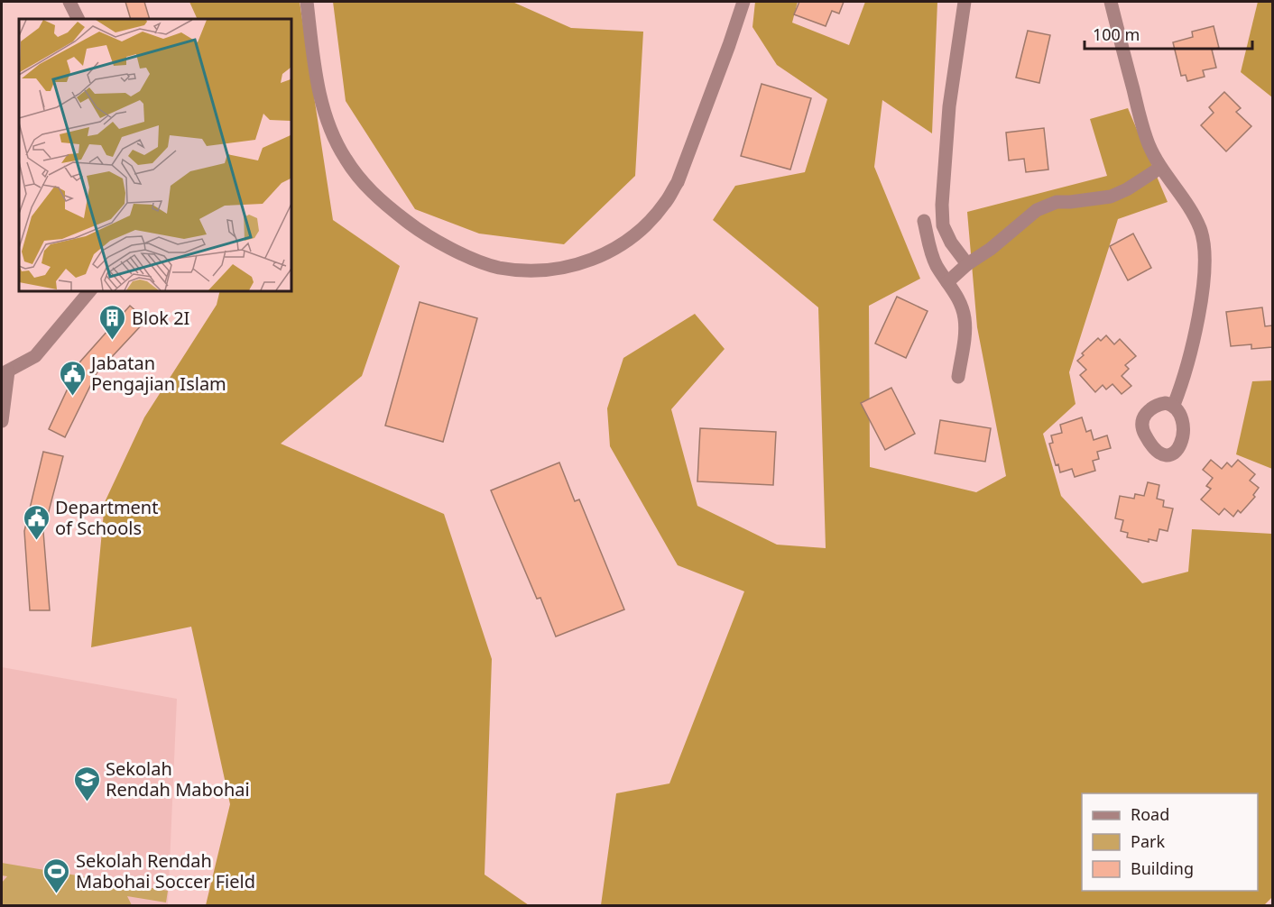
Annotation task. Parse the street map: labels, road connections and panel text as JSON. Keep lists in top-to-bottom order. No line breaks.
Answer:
{"places":{"building":["Blok 2I"],"public building":["Jabatan Pengajian Islam","Department of Schools"],"school or university":["Sekolah Rendah Mabohai"],"sports":["Sekolah Rendah Mabohai Soccer Field"]},"legend":["Road","Park","Building"],"scale_bar":"100 m"}
